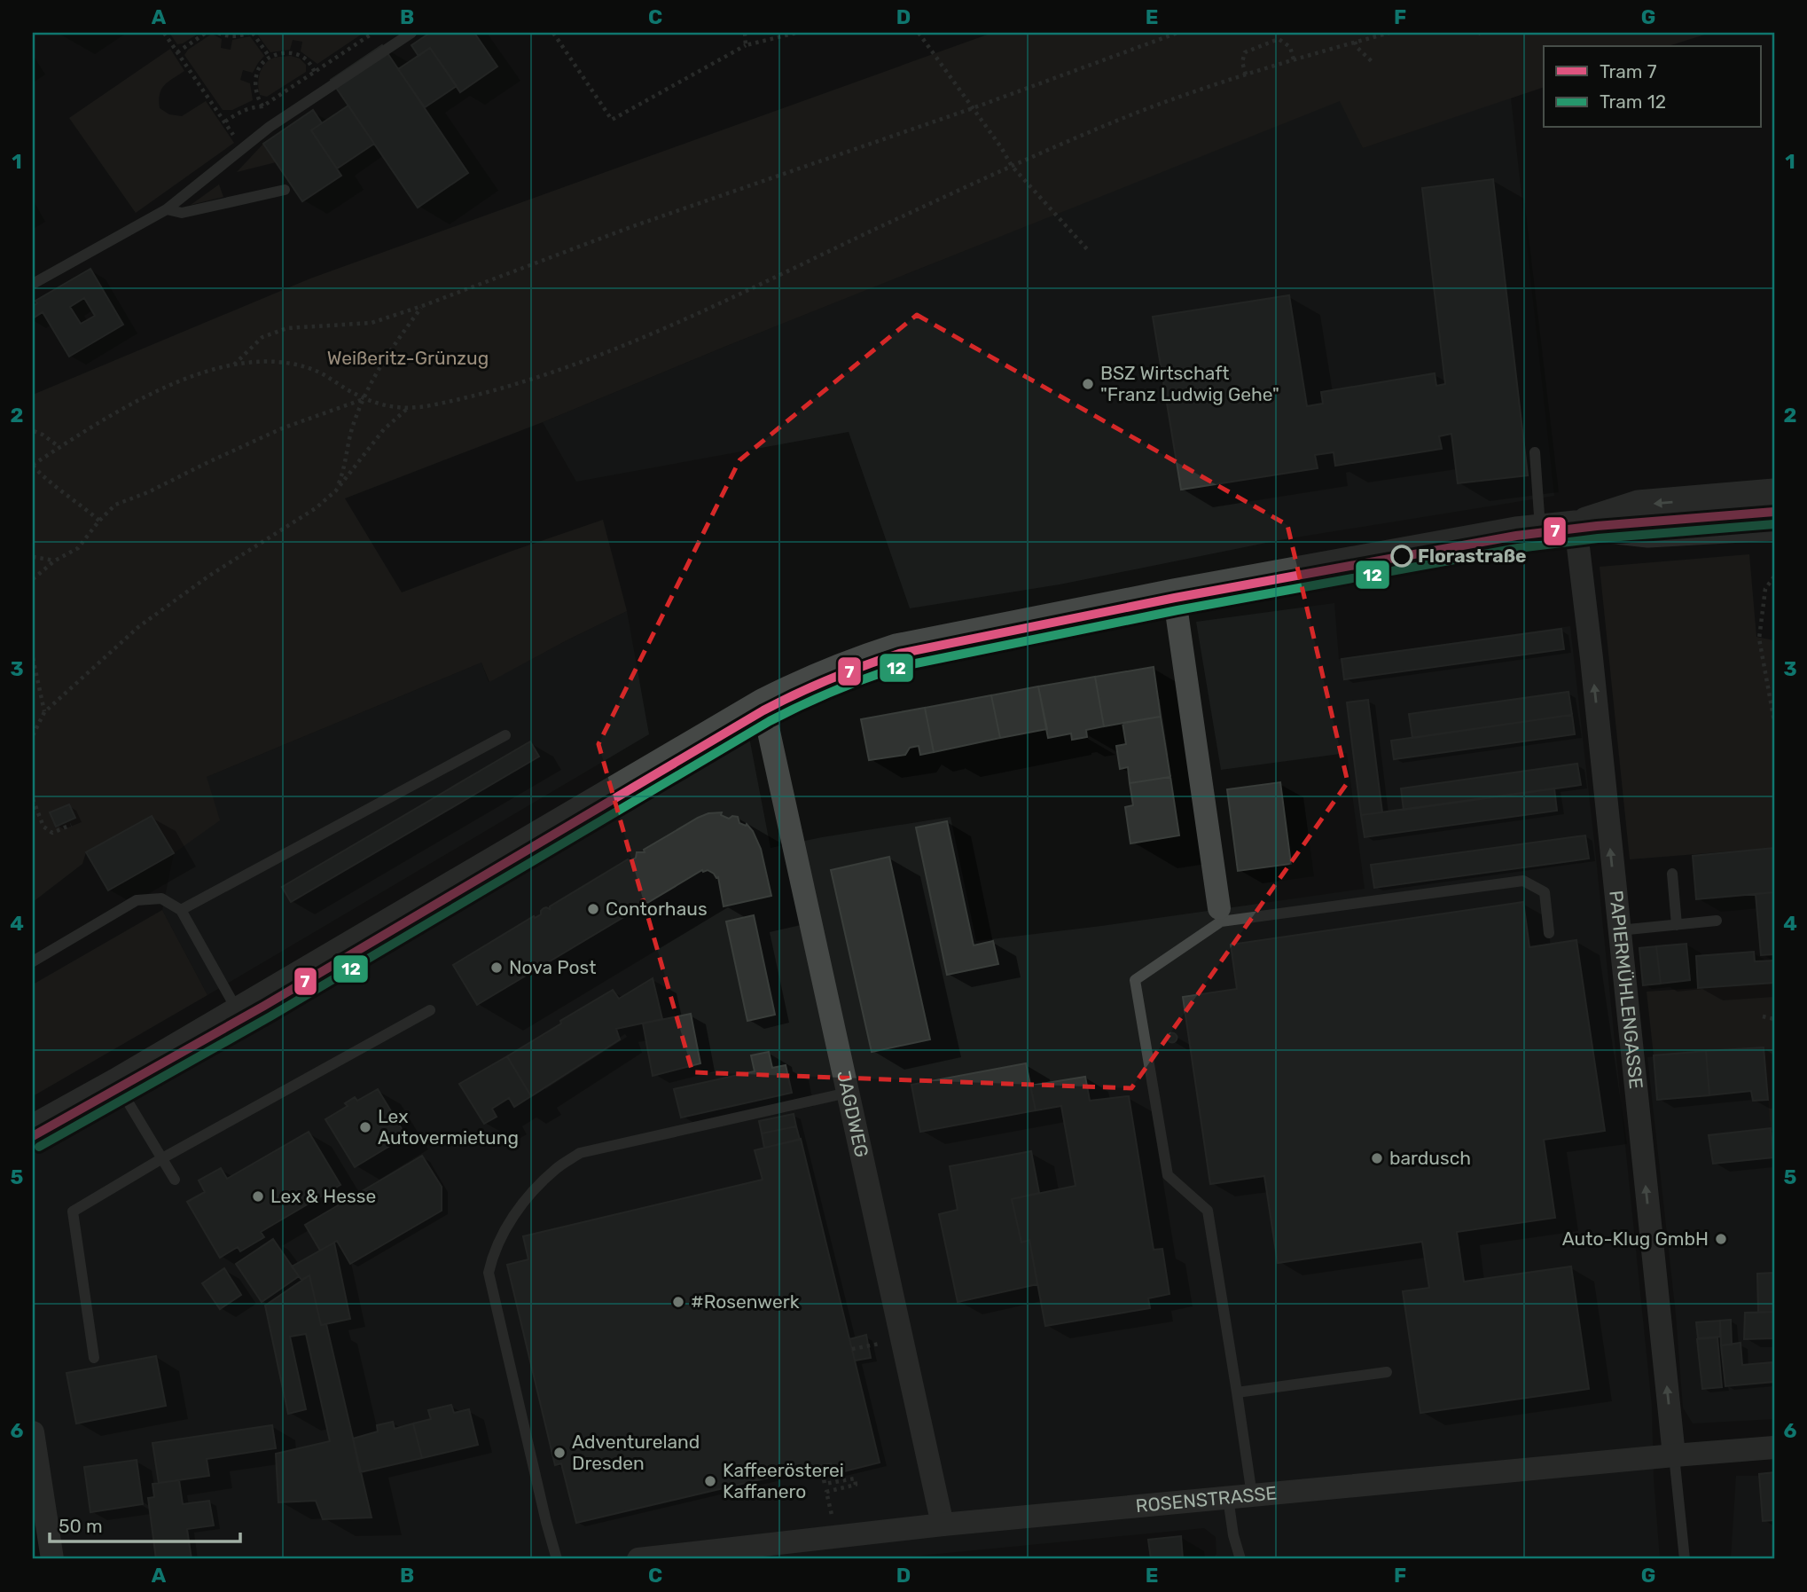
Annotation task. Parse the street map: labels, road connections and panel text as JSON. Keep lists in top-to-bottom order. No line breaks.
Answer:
{"streets":{"street":["PAPIERMÜHLENGASSE","JAGDWEG","ROSENSTRASSE"]},"crossings":[["PAPIERMÜHLENGASSE","ROSENSTRASSE"],["JAGDWEG","ROSENSTRASSE"]],"one_way":["PAPIERMÜHLENGASSE"],"parks":["Weißeritz-Grünzug"],"places":["BSZ Wirtschaft \"Franz Ludwig Gehe\"","Florastraße","Contorhaus","Nova Post","Lex Autovermietung","bardusch","Lex & Hesse","Auto-Klug GmbH","#Rosenwerk","Adventureland Dresden","Kaffeerösterei Kaffanero"],"lines":["tram line 7","tram line 12"],"legend":["Tram 7","Tram 12"],"scale_bar":"50 m","grid":{"columns":["A","B","C","D","E","F","G"],"rows":["1","2","3","4","5","6"]}}
